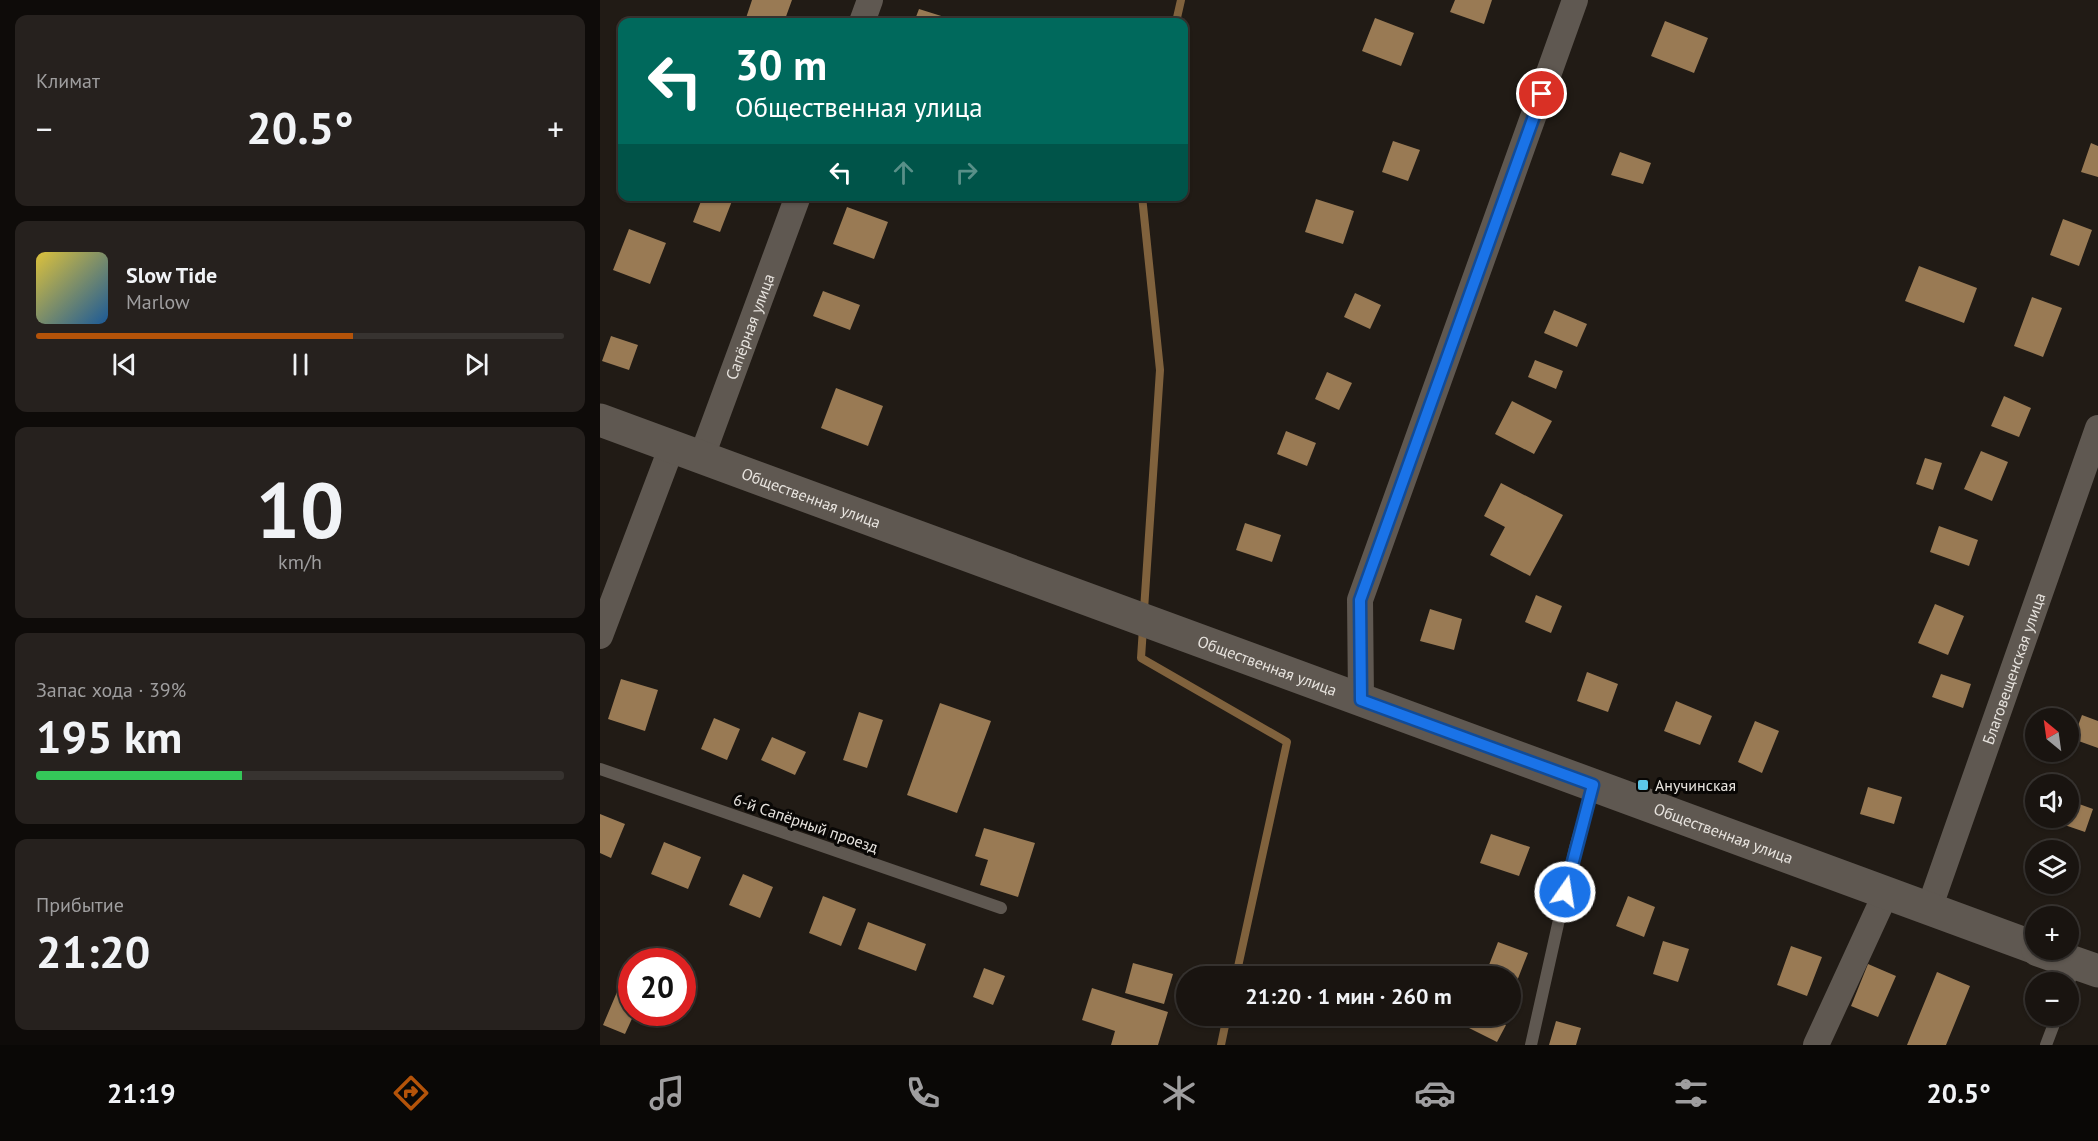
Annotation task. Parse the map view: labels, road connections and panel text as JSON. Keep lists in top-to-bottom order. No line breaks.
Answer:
{"streets":{"main road":["Общественная улица"],"street":["Сапёрная улица","Благовещенская улица"],"lane":["6-й Сапёрный проезд"]},"crossings":[["Сапёрная улица","Общественная улица"],["Общественная улица","Благовещенская улица"]],"places":{"transit":["Анучинская"]},"north":"top left","page":{"tile":["Климат",["10","km/h"],["Запас хода · 39%","195 km"],["Прибытие","21:20"]],"turn":["30 m","Общественная улица"],"heat":["−","20.5°","+"],"song":["Slow Tide","Marlow"],"map_buttons":["+","−"],"limit":"20","trip":"21:20 · 1 мин · 260 m","tabs":["21:19","20.5°"]}}
